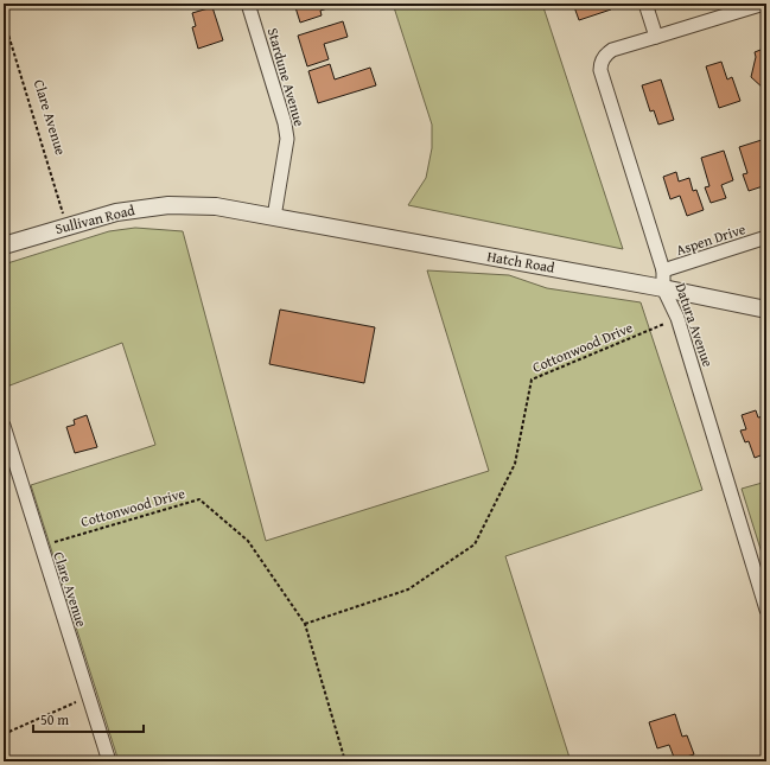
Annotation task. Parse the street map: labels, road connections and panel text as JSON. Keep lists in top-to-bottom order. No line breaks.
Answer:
{"streets":{"street":["Stardune Avenue","Clare Avenue","Sullivan Road","Aspen Drive","Hatch Road","Datura Avenue"],"path":["Cottonwood Drive"]},"crossings":[["Stardune Avenue","Sullivan Road"],["Stardune Avenue","Hatch Road"],["Clare Avenue","Sullivan Road"],["Clare Avenue","Cottonwood Drive"],["Sullivan Road","Hatch Road"],["Aspen Drive","Datura Avenue"],["Hatch Road","Datura Avenue"],["Datura Avenue","Cottonwood Drive"]],"scale_bar":"50 m"}
